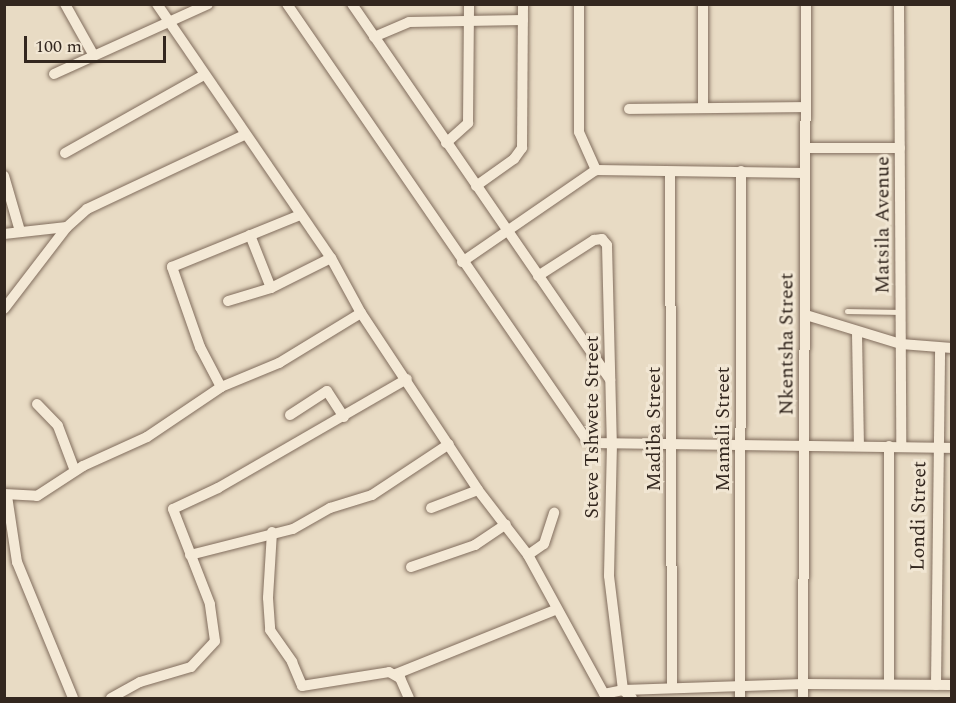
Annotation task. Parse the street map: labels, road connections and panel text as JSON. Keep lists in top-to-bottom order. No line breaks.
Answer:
{"streets":{"street":["Matsila Avenue","Nkentsha Street","Steve Tshwete Street","Madiba Street","Mamali Street","Londi Street"]},"scale_bar":"100 m"}
